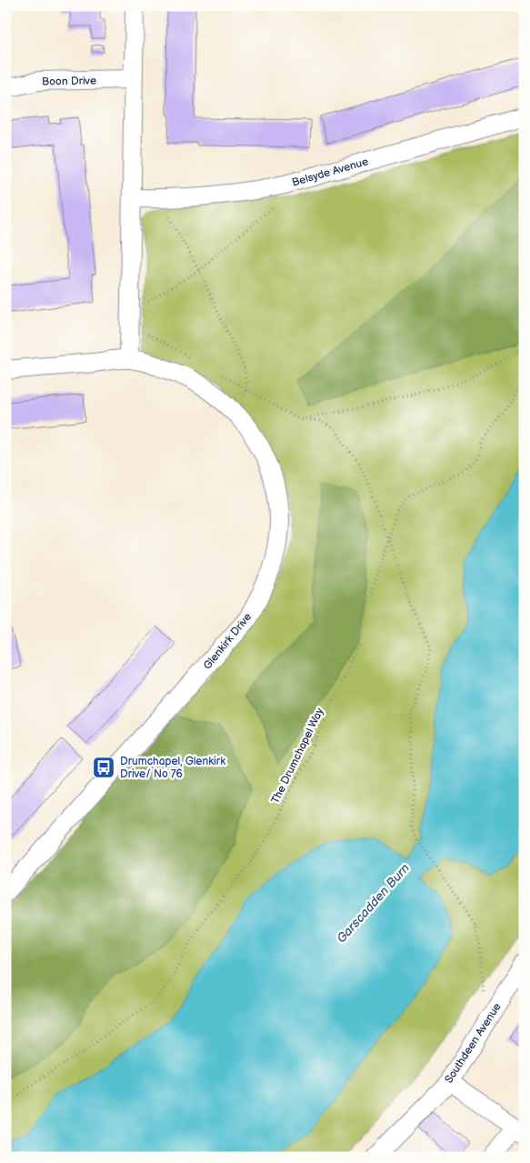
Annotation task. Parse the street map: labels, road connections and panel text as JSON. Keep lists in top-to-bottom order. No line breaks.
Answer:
{"streets":{"street":["Boon Drive","Belsyde Avenue","Glenkirk Drive","Southdeen Avenue"],"path":["The Drumchapel Way"]},"water":["Garscadden Burn"],"places":{"bus stop":["Drumchapel, Glenkirk Drive/ No 76"]}}
